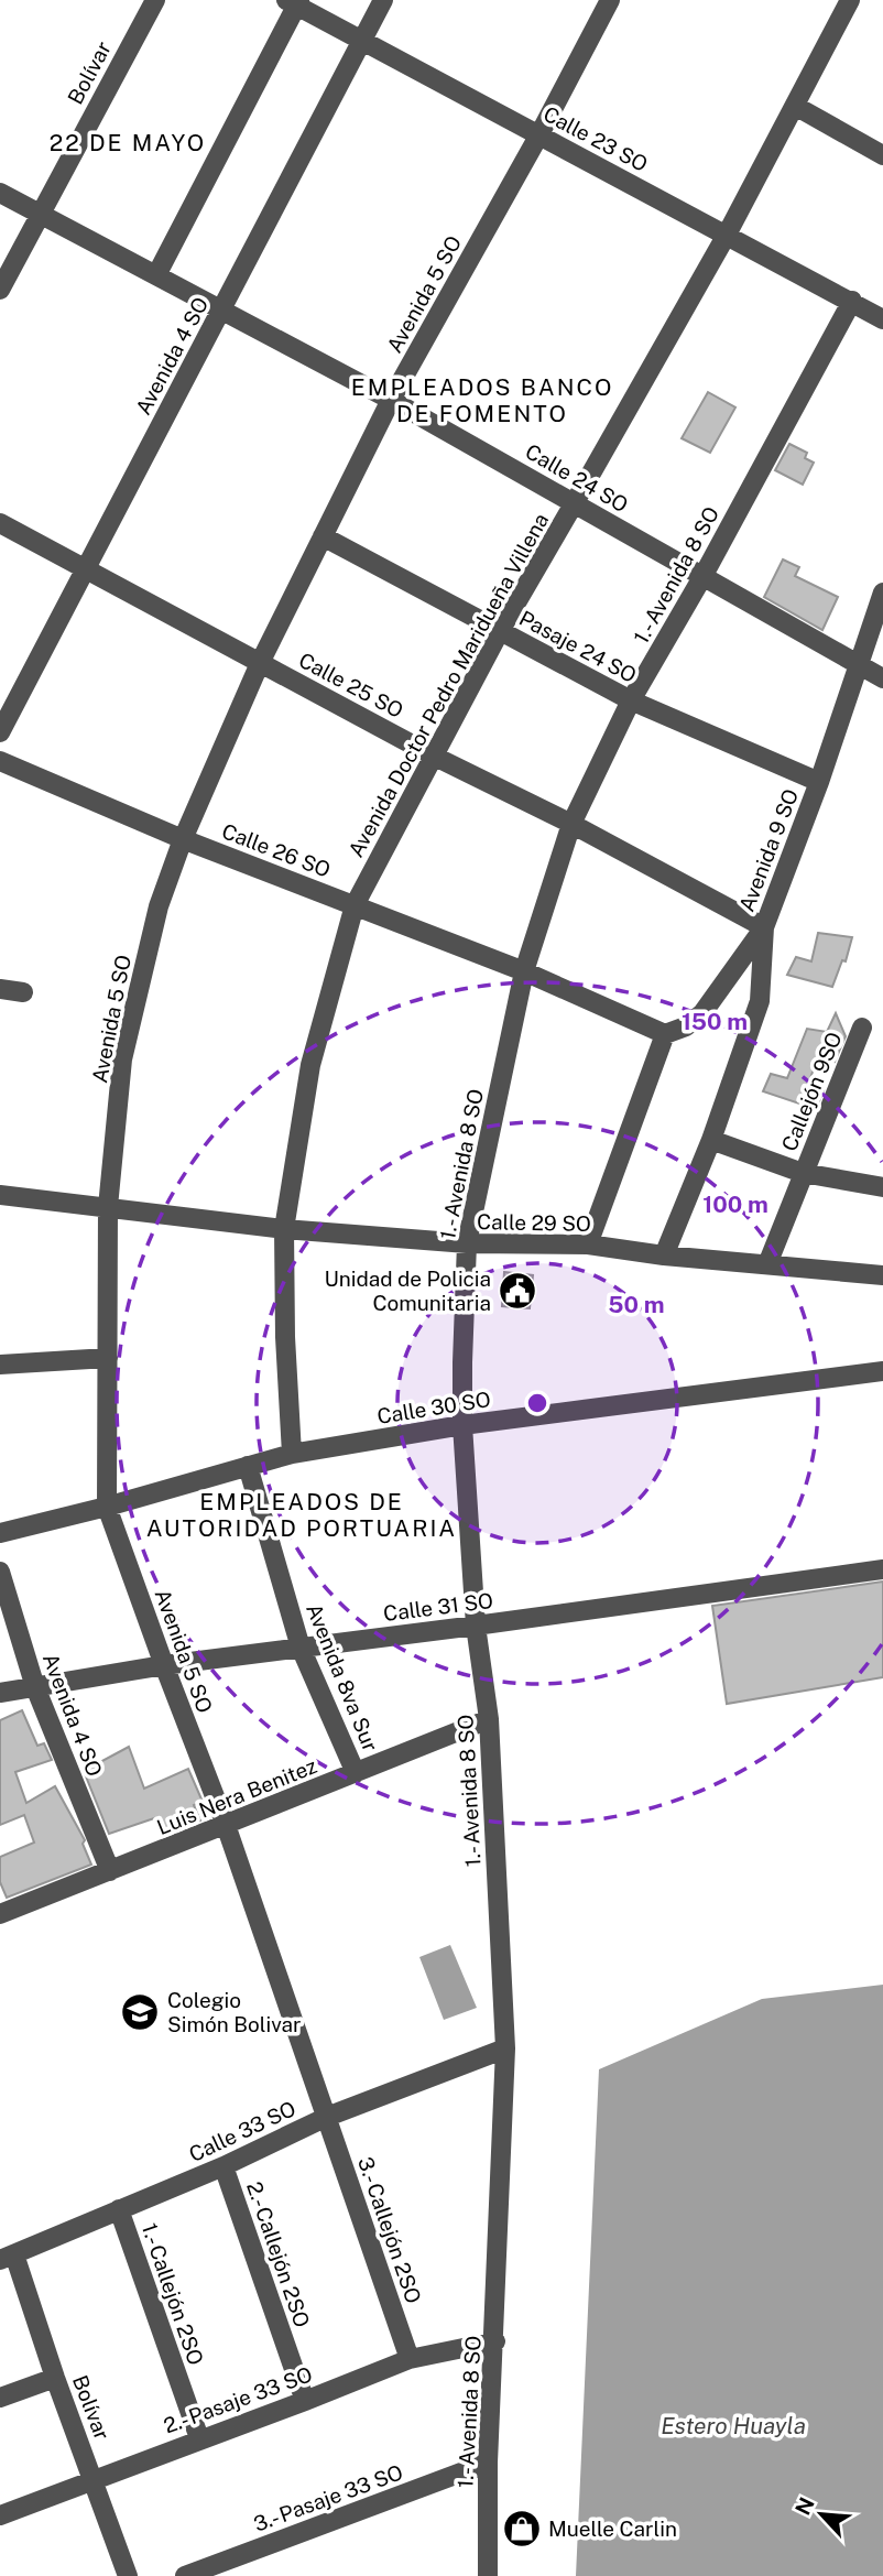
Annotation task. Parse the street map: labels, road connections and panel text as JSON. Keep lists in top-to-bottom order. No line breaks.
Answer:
{"streets":{"street":["Bolívar","Calle 23 SO","Avenida 5 SO","Avenida 4 SO","Calle 24 SO","1.- Avenida 8 SO","Pasaje 24 SO","Calle 25 SO","Avenida Doctor Pedro Maridueña Villena","Calle 26 SO","Avenida 9 SO","Callejón 9SO","Calle 29 SO","Calle 30 SO","Calle 31 SO","Avenida 8va Sur","Luis Nera Benitez","Calle 33 SO","3.- Callejón 2SO","2.- Callejón 2SO","1.- Callejón 2SO","2.- Pasaje 33 SO","3.- Pasaje 33 SO"]},"crossings":[["Bolívar","Calle 24 SO"],["Bolívar","Calle 33 SO"],["Bolívar","2.- Pasaje 33 SO"],["Calle 23 SO","Avenida 5 SO"],["Calle 23 SO","Avenida 4 SO"],["Calle 23 SO","1.- Avenida 8 SO"],["Calle 23 SO","Avenida Doctor Pedro Maridueña Villena"],["Avenida 5 SO","Calle 24 SO"],["Avenida 5 SO","Pasaje 24 SO"],["Avenida 5 SO","Calle 25 SO"],["Avenida 5 SO","Calle 26 SO"],["Avenida 5 SO","Calle 29 SO"],["Avenida 5 SO","Calle 30 SO"],["Avenida 5 SO","Calle 31 SO"],["Avenida 5 SO","Luis Nera Benitez"],["Avenida 5 SO","Calle 33 SO"],["Avenida 5 SO","3.- Callejón 2SO"],["Avenida 4 SO","Calle 24 SO"],["Avenida 4 SO","Calle 25 SO"],["Avenida 4 SO","Calle 31 SO"],["Avenida 4 SO","Luis Nera Benitez"],["Calle 24 SO","1.- Avenida 8 SO"],["Calle 24 SO","Avenida Doctor Pedro Maridueña Villena"],["Calle 24 SO","Avenida 9 SO"],["1.- Avenida 8 SO","Pasaje 24 SO"],["1.- Avenida 8 SO","Calle 25 SO"],["1.- Avenida 8 SO","Calle 26 SO"],["1.- Avenida 8 SO","Calle 29 SO"],["1.- Avenida 8 SO","Calle 30 SO"],["1.- Avenida 8 SO","Calle 31 SO"],["1.- Avenida 8 SO","Luis Nera Benitez"],["1.- Avenida 8 SO","Calle 33 SO"],["1.- Avenida 8 SO","2.- Pasaje 33 SO"],["1.- Avenida 8 SO","3.- Pasaje 33 SO"],["Pasaje 24 SO","Avenida Doctor Pedro Maridueña Villena"],["Pasaje 24 SO","Avenida 9 SO"],["Calle 25 SO","Avenida Doctor Pedro Maridueña Villena"],["Calle 25 SO","Avenida 9 SO"],["Avenida Doctor Pedro Maridueña Villena","Calle 26 SO"],["Avenida Doctor Pedro Maridueña Villena","Calle 29 SO"],["Avenida Doctor Pedro Maridueña Villena","Calle 30 SO"],["Avenida 9 SO","Calle 29 SO"],["Callejón 9SO","Calle 29 SO"],["Calle 30 SO","Avenida 8va Sur"],["Calle 31 SO","Avenida 8va Sur"],["Avenida 8va Sur","Luis Nera Benitez"],["Calle 33 SO","3.- Callejón 2SO"],["Calle 33 SO","2.- Callejón 2SO"],["Calle 33 SO","1.- Callejón 2SO"],["3.- Callejón 2SO","2.- Pasaje 33 SO"],["2.- Callejón 2SO","2.- Pasaje 33 SO"],["1.- Callejón 2SO","2.- Pasaje 33 SO"]],"districts":["22 DE MAYO","EMPLEADOS BANCO DE FOMENTO","EMPLEADOS DE AUTORIDAD PORTUARIA"],"water":["Estero Huayla"],"places":{"public building":["Unidad de Policia Comunitaria"],"school or university":["Colegio Simón Bolivar"],"shop":["Muelle Carlin"]},"north":"top left","rings":["150 m","100 m","50 m"]}
